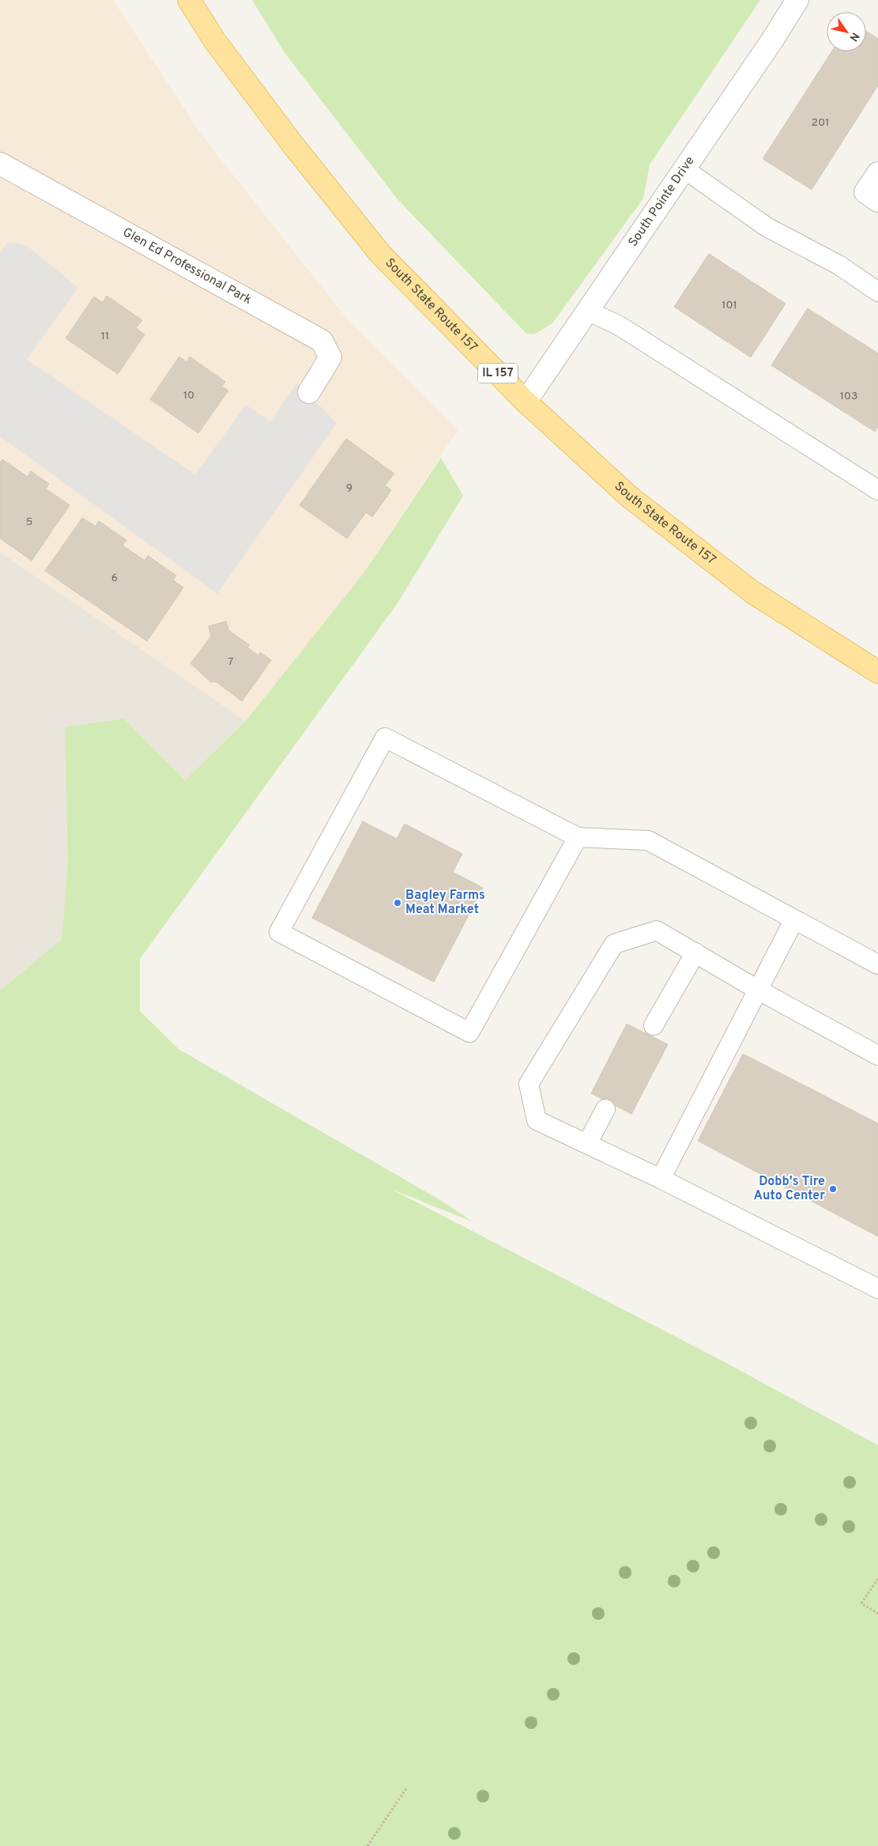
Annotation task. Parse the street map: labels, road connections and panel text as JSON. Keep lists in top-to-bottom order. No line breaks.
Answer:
{"streets":{"main road":["South State Route 157","IL 157"],"street":["South Pointe Drive","Glen Ed Professional Park"]},"crossings":[["South Pointe Drive","South State Route 157"]],"places":["Bagley Farms Meat Market","Dobb's Tire Auto Center"],"house_numbers":["201","101","11","10","103","9","5","6","7"],"north":"bottom right"}
